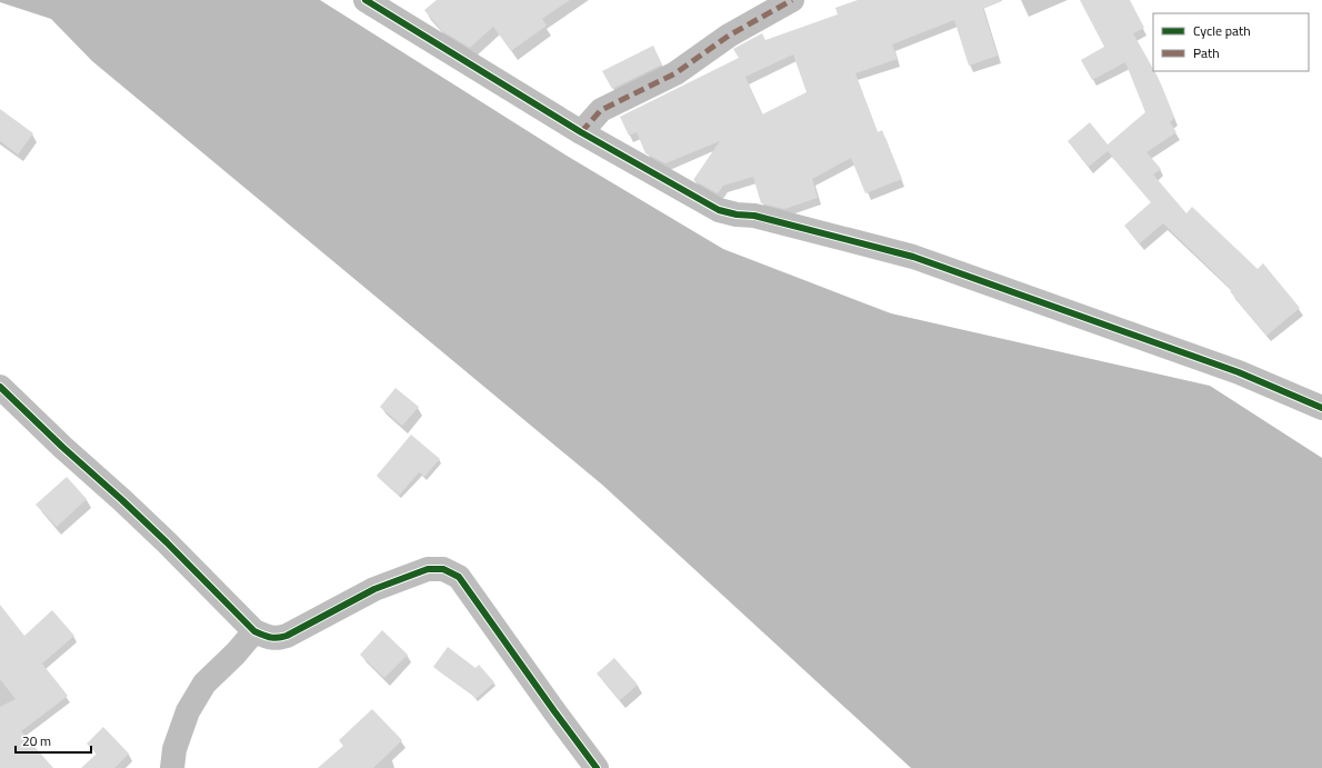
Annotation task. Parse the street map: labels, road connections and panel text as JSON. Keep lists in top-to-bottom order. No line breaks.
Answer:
{"legend":["Cycle path","Path"],"scale_bar":"20 m"}
